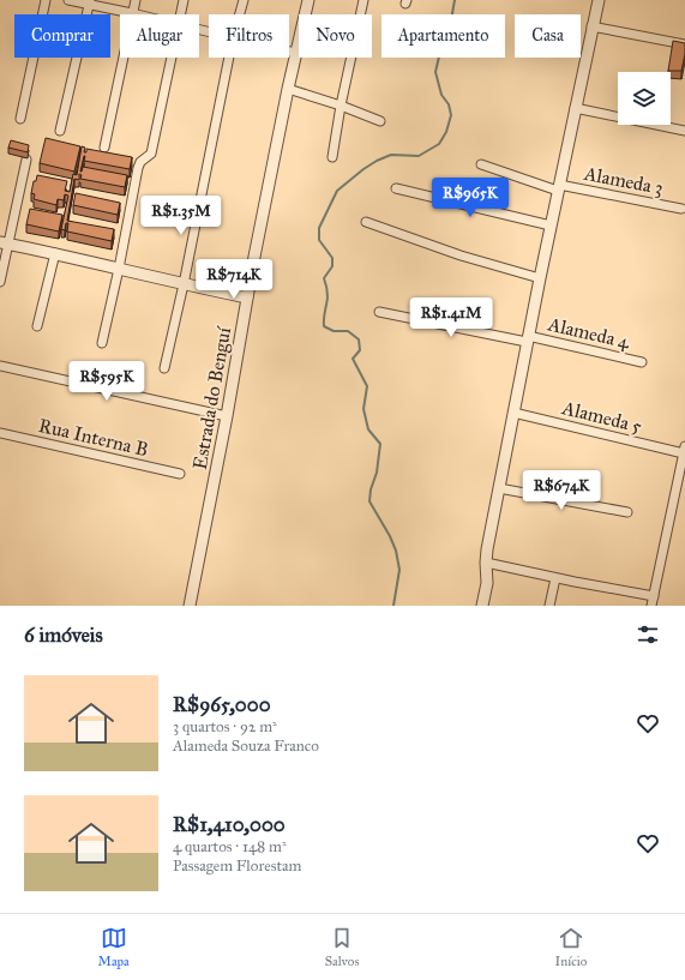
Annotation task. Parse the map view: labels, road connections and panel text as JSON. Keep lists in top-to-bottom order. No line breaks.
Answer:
{"streets":{"street":["Alameda 3","Alameda 4","Estrada do Benguí","Alameda 5","Rua Interna B"]},"page":{"chip":["Comprar","Alugar","Filtros","Novo","Apartamento","Casa"],"price":["R$965K","R$1.35M","R$714K","R$1.41M","R$595K","R$674K"],"heading":"6 imóveis","list":[{"name":"R$965,000","note":"3 quartos · 92 m² · Alameda Souza Franco"},{"name":"R$1,410,000","note":"4 quartos · 148 m² · Passagem Florestam"}],"tabs":["Mapa","Salvos","Início"]}}
